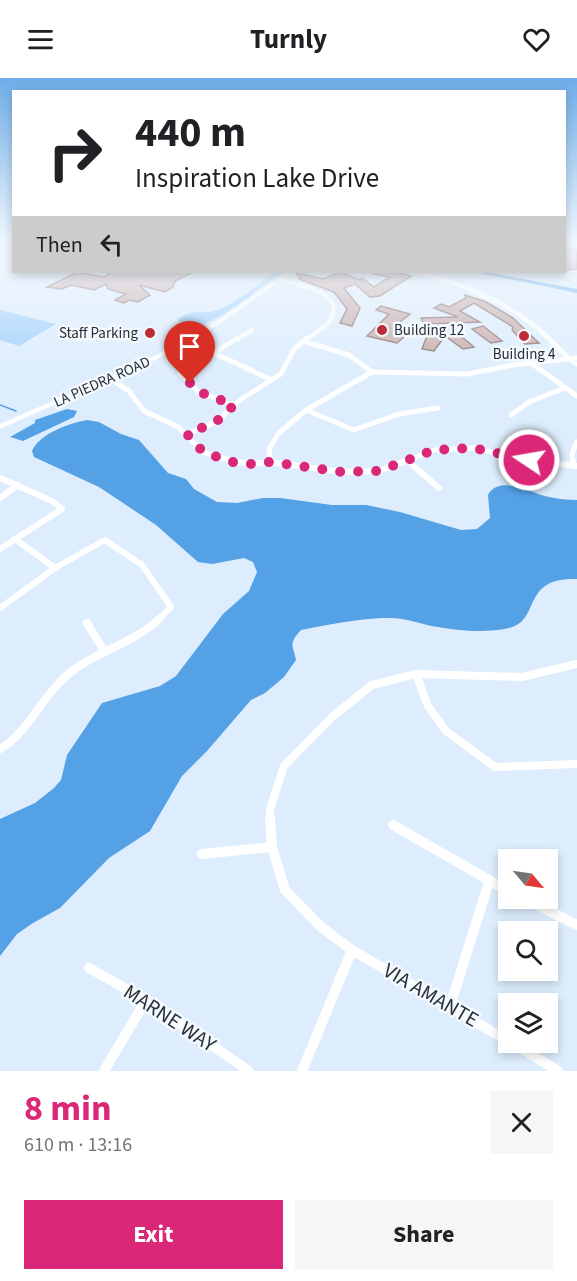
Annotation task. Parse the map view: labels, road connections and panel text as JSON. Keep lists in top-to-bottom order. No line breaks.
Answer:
{"streets":{"main road":["LA PIEDRA ROAD"],"street":["VIA AMANTE","MARNE WAY"]},"places":["Building 12","Staff Parking","Building 4"],"north":"bottom right","page":{"header":"Turnly","turn":["440 m","Inspiration Lake Drive"],"then":"Then","heading":["8 min","610 m · 13:16"],"buttons":["Exit","Share"]}}
